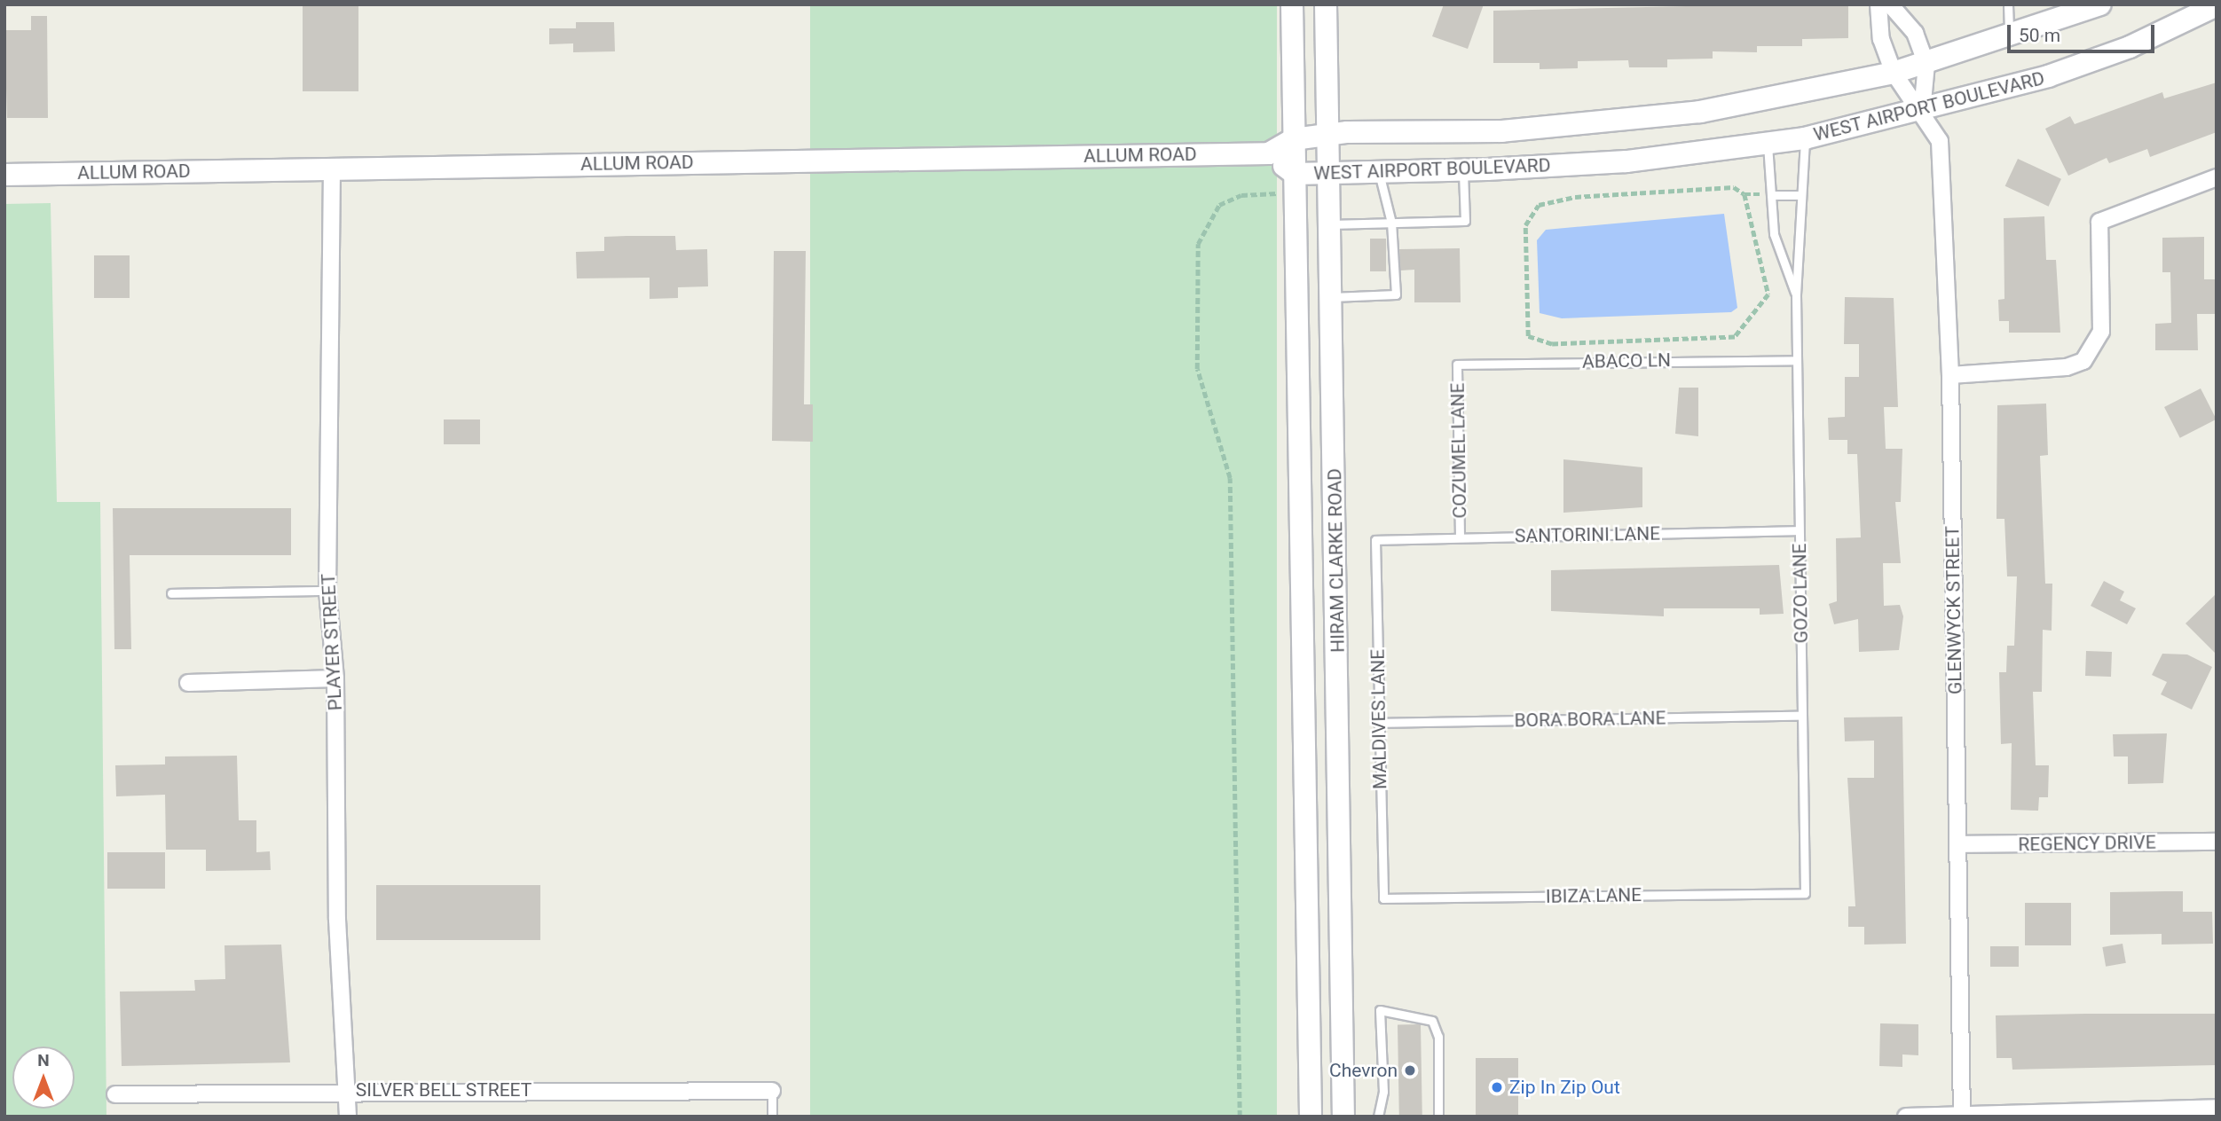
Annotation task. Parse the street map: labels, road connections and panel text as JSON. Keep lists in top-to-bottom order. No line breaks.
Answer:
{"streets":{"main road":["WEST AIRPORT BOULEVARD","ALLUM ROAD","HIRAM CLARKE ROAD"],"street":["GLENWYCK STREET","PLAYER STREET","REGENCY DRIVE","SILVER BELL STREET"],"lane":["ABACO LN","COZUMEL LANE","SANTORINI LANE","GOZO LANE","MALDIVES LANE","BORA BORA LANE","IBIZA LANE"]},"crossings":[["WEST AIRPORT BOULEVARD","ALLUM ROAD"],["WEST AIRPORT BOULEVARD","HIRAM CLARKE ROAD"],["WEST AIRPORT BOULEVARD","GOZO LANE"],["WEST AIRPORT BOULEVARD","GLENWYCK STREET"],["ALLUM ROAD","HIRAM CLARKE ROAD"],["ALLUM ROAD","PLAYER STREET"],["ABACO LN","COZUMEL LANE"],["ABACO LN","GOZO LANE"],["COZUMEL LANE","SANTORINI LANE"],["SANTORINI LANE","GOZO LANE"],["SANTORINI LANE","MALDIVES LANE"],["GOZO LANE","BORA BORA LANE"],["GOZO LANE","IBIZA LANE"],["GLENWYCK STREET","REGENCY DRIVE"],["PLAYER STREET","SILVER BELL STREET"],["MALDIVES LANE","BORA BORA LANE"],["MALDIVES LANE","IBIZA LANE"]],"places":["Chevron","Zip In Zip Out"],"scale_bar":"50 m","north":"top"}
